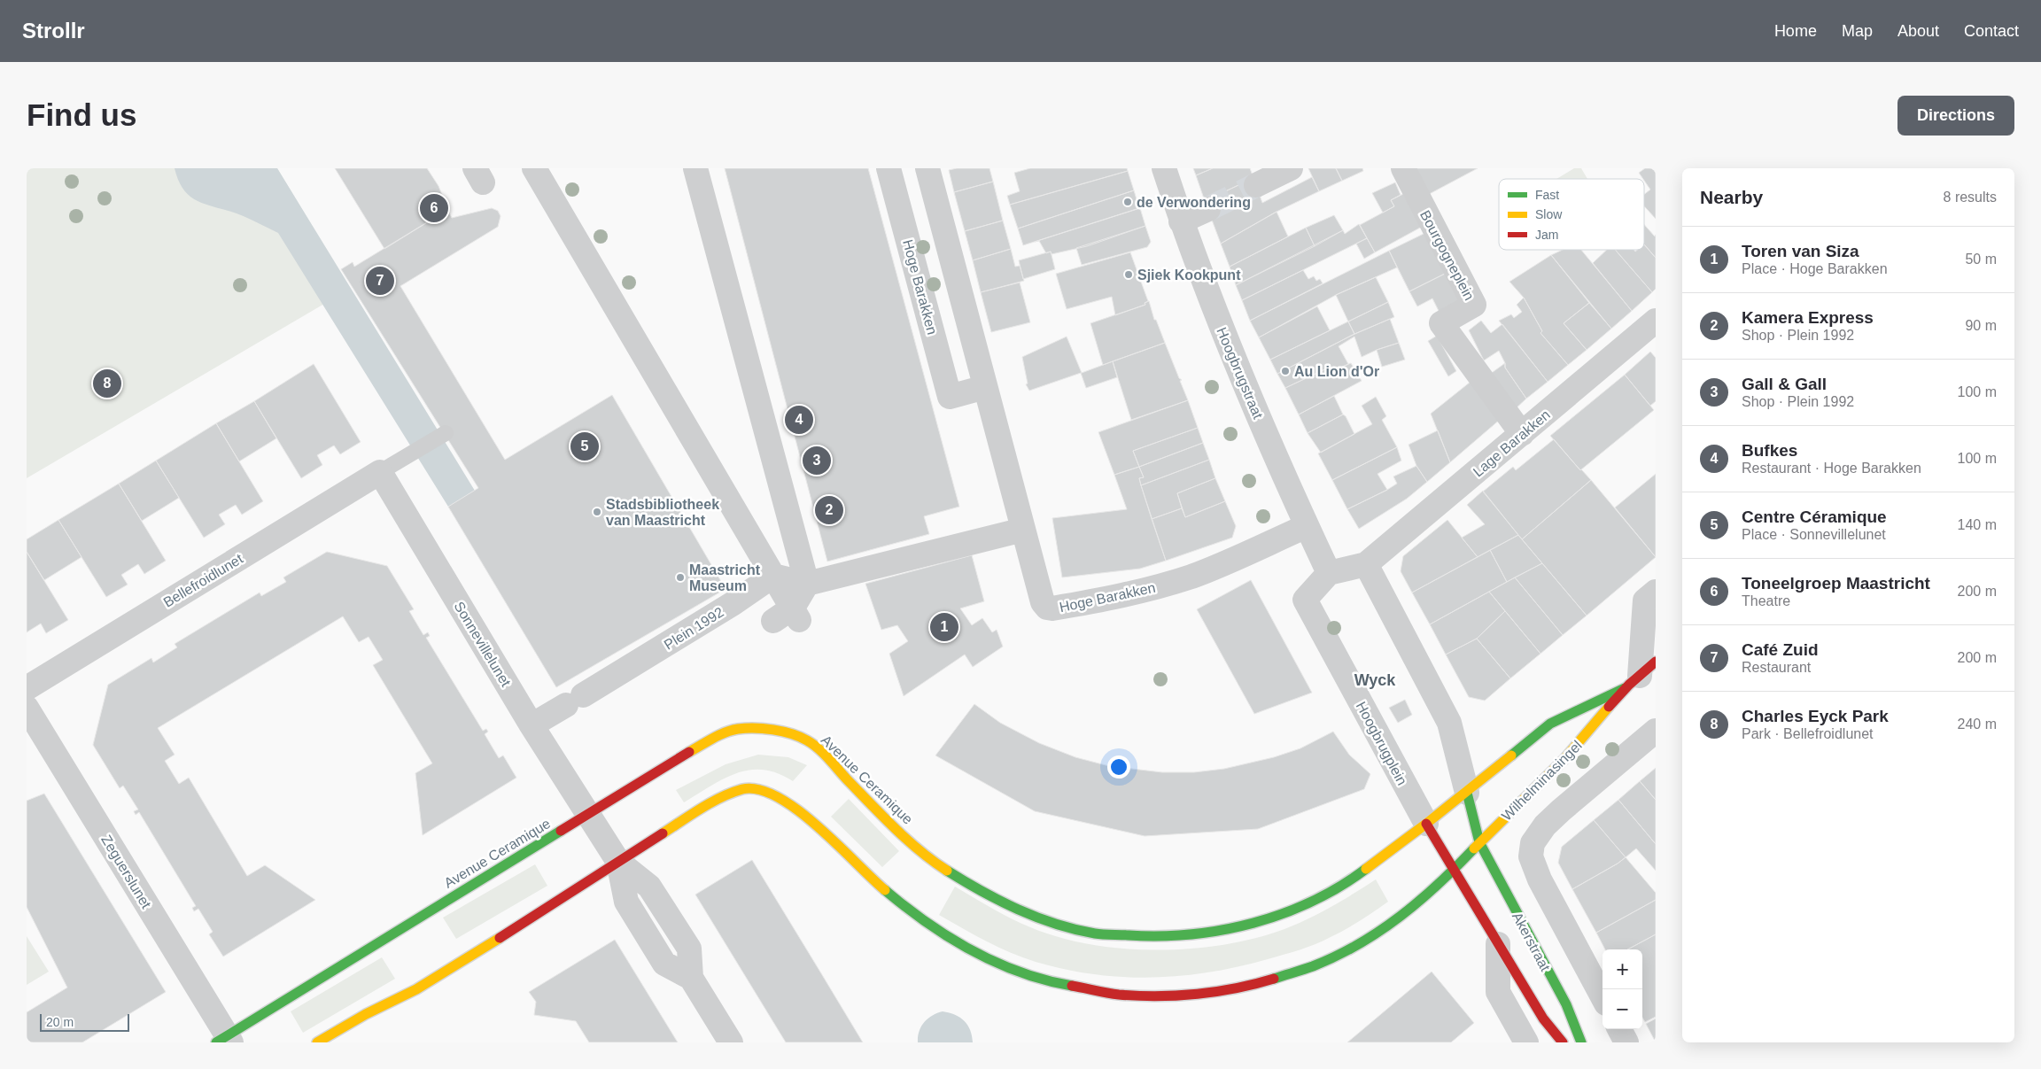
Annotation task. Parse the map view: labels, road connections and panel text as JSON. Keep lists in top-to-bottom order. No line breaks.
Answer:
{"streets":{"street":["Bourgogneplein","Hoge Barakken","Hoogbrugstraat","Lage Barakken","Bellefroidlunet","Plein 1992","Sonnevillelunet","Hoogbrugplein","Avenue Ceramique","Wilhelminasingel","Zeguerslunet","Akerstraat"]},"crossings":[["Bourgogneplein","Lage Barakken"],["Hoge Barakken","Hoogbrugstraat"],["Hoogbrugstraat","Hoogbrugplein"],["Bellefroidlunet","Sonnevillelunet"],["Plein 1992","Sonnevillelunet"],["Sonnevillelunet","Avenue Ceramique"],["Hoogbrugplein","Avenue Ceramique"],["Hoogbrugplein","Akerstraat"],["Avenue Ceramique","Zeguerslunet"],["Avenue Ceramique","Akerstraat"],["Wilhelminasingel","Akerstraat"]],"districts":["Wyck"],"places":["de Verwondering","Sjiek Kookpunt","Au Lion d'Or","Stadsbibliotheek van Maastricht","Maastricht Museum"],"legend":["Fast","Slow","Jam"],"scale_bar":"20 m","page":{"header":"Strollr","nav":["Home","Map","About","Contact"],"buttons":"Directions","title":"Find us","heading":["Nearby","8 results"],"pins":["6","7","8","4","5","3","2","1"],"list":[{"mark":"1","name":"Toren van Siza","note":"Place · Hoge Barakken","value":"50 m"},{"mark":"2","name":"Kamera Express","note":"Shop · Plein 1992","value":"90 m"},{"mark":"3","name":"Gall & Gall","note":"Shop · Plein 1992","value":"100 m"},{"mark":"4","name":"Bufkes","note":"Restaurant · Hoge Barakken","value":"100 m"},{"mark":"5","name":"Centre Céramique","note":"Place · Sonnevillelunet","value":"140 m"},{"mark":"6","name":"Toneelgroep Maastricht","note":"Theatre","value":"200 m"},{"mark":"7","name":"Café Zuid","note":"Restaurant","value":"200 m"},{"mark":"8","name":"Charles Eyck Park","note":"Park · Bellefroidlunet","value":"240 m"}],"map_buttons":["+","−"],"scale":"20 m"}}
